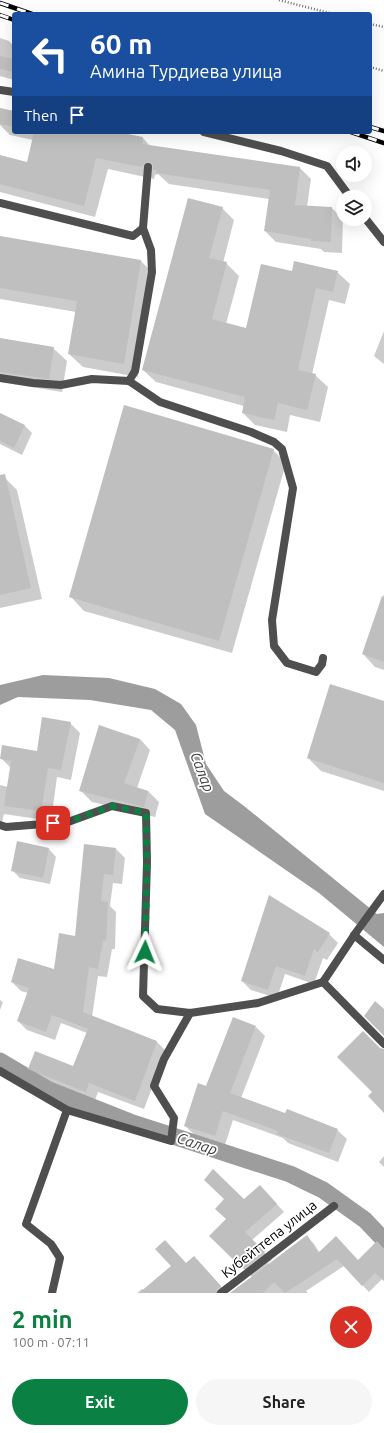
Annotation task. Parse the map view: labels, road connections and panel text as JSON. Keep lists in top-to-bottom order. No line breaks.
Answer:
{"streets":{"street":["Кубейттепа улица"]},"water":["Салар"],"page":{"turn":["60 m","Амина Турдиева улица"],"then":"Then","heading":["2 min","100 m · 07:11"],"buttons":["Exit","Share"]}}
